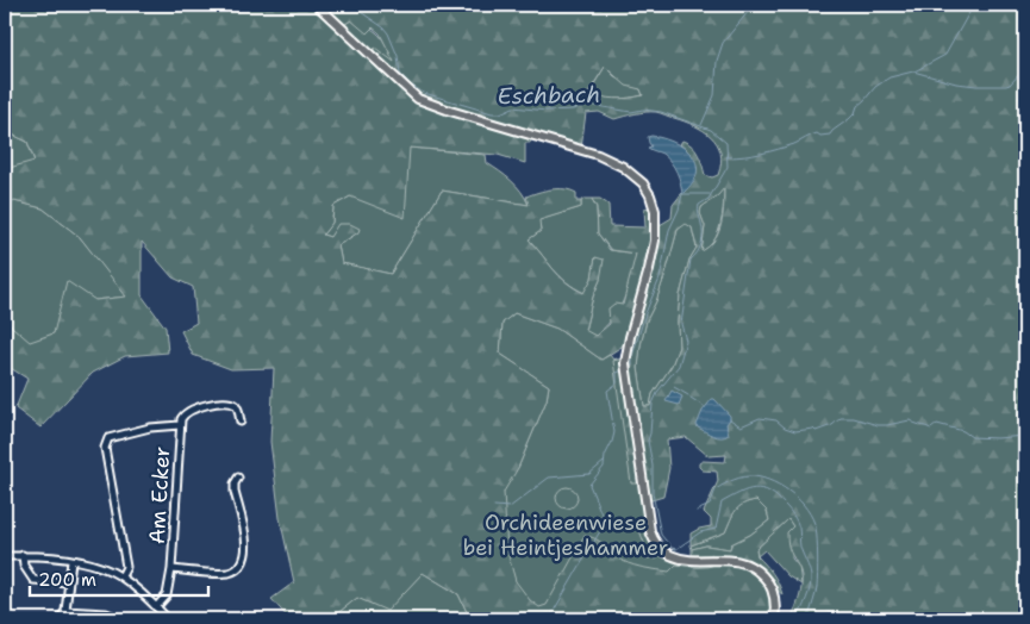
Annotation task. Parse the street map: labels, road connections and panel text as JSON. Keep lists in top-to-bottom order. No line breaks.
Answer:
{"streets":{"street":["Am Ecker"]},"water":["Eschbach"],"parks":["Orchideenwiese bei Heintjeshammer"],"scale_bar":"200 m"}
